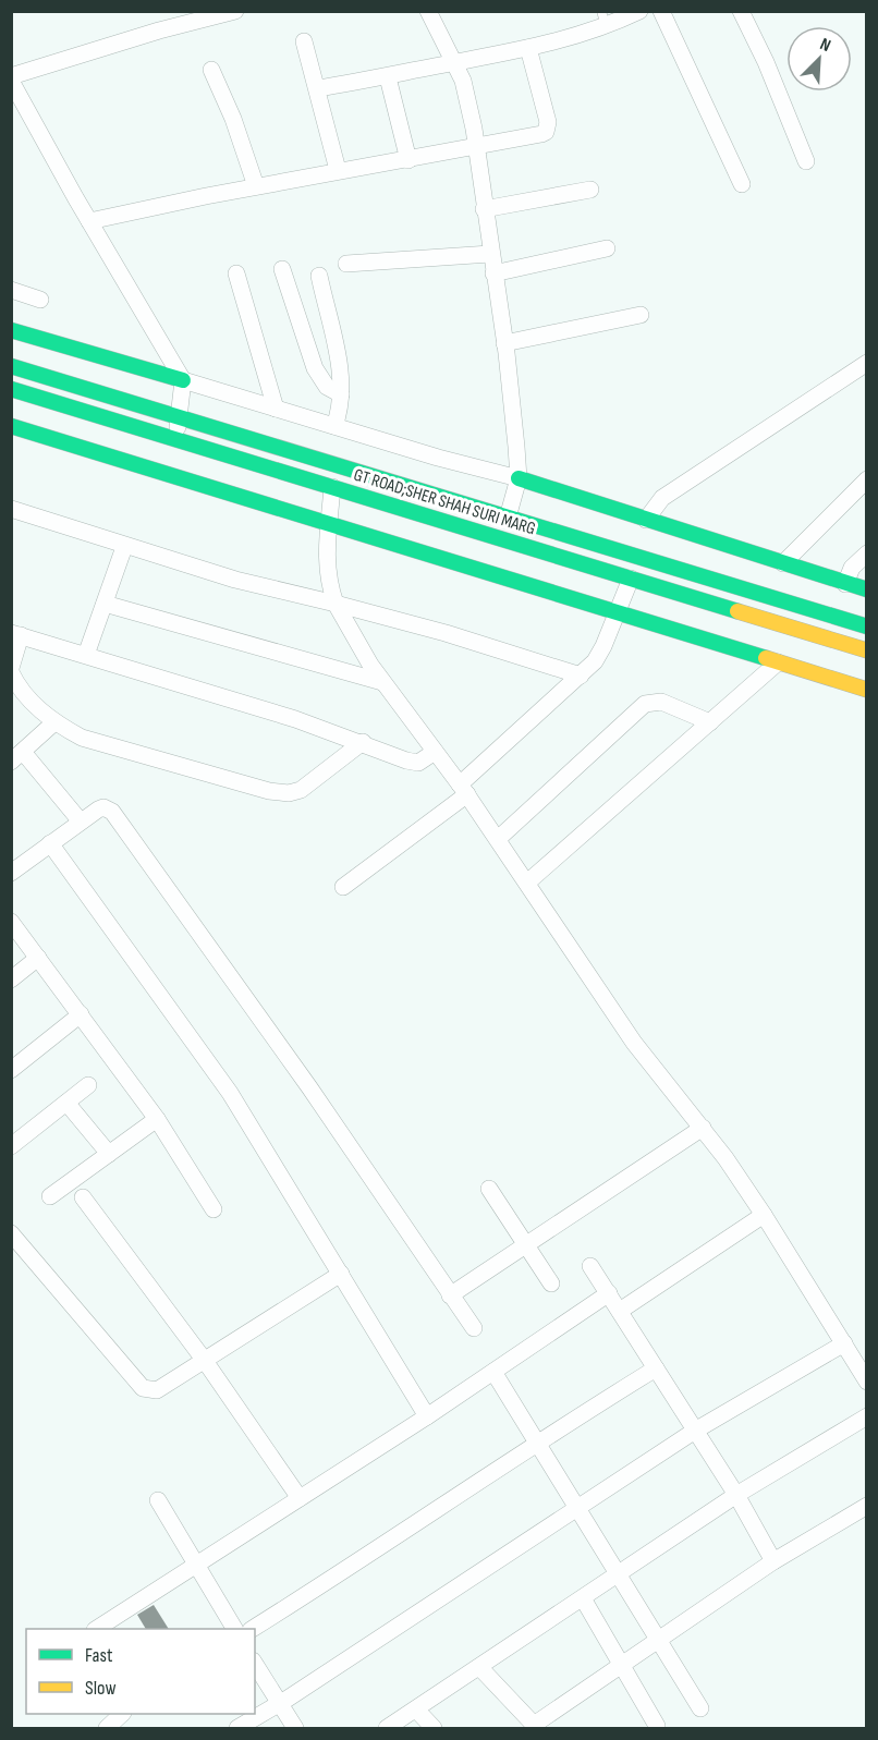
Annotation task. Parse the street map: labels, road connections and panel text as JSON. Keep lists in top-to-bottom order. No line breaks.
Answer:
{"streets":{"main road":["GT ROAD;SHER SHAH SURI MARG"]},"legend":["Fast","Slow"],"north":"top right"}
